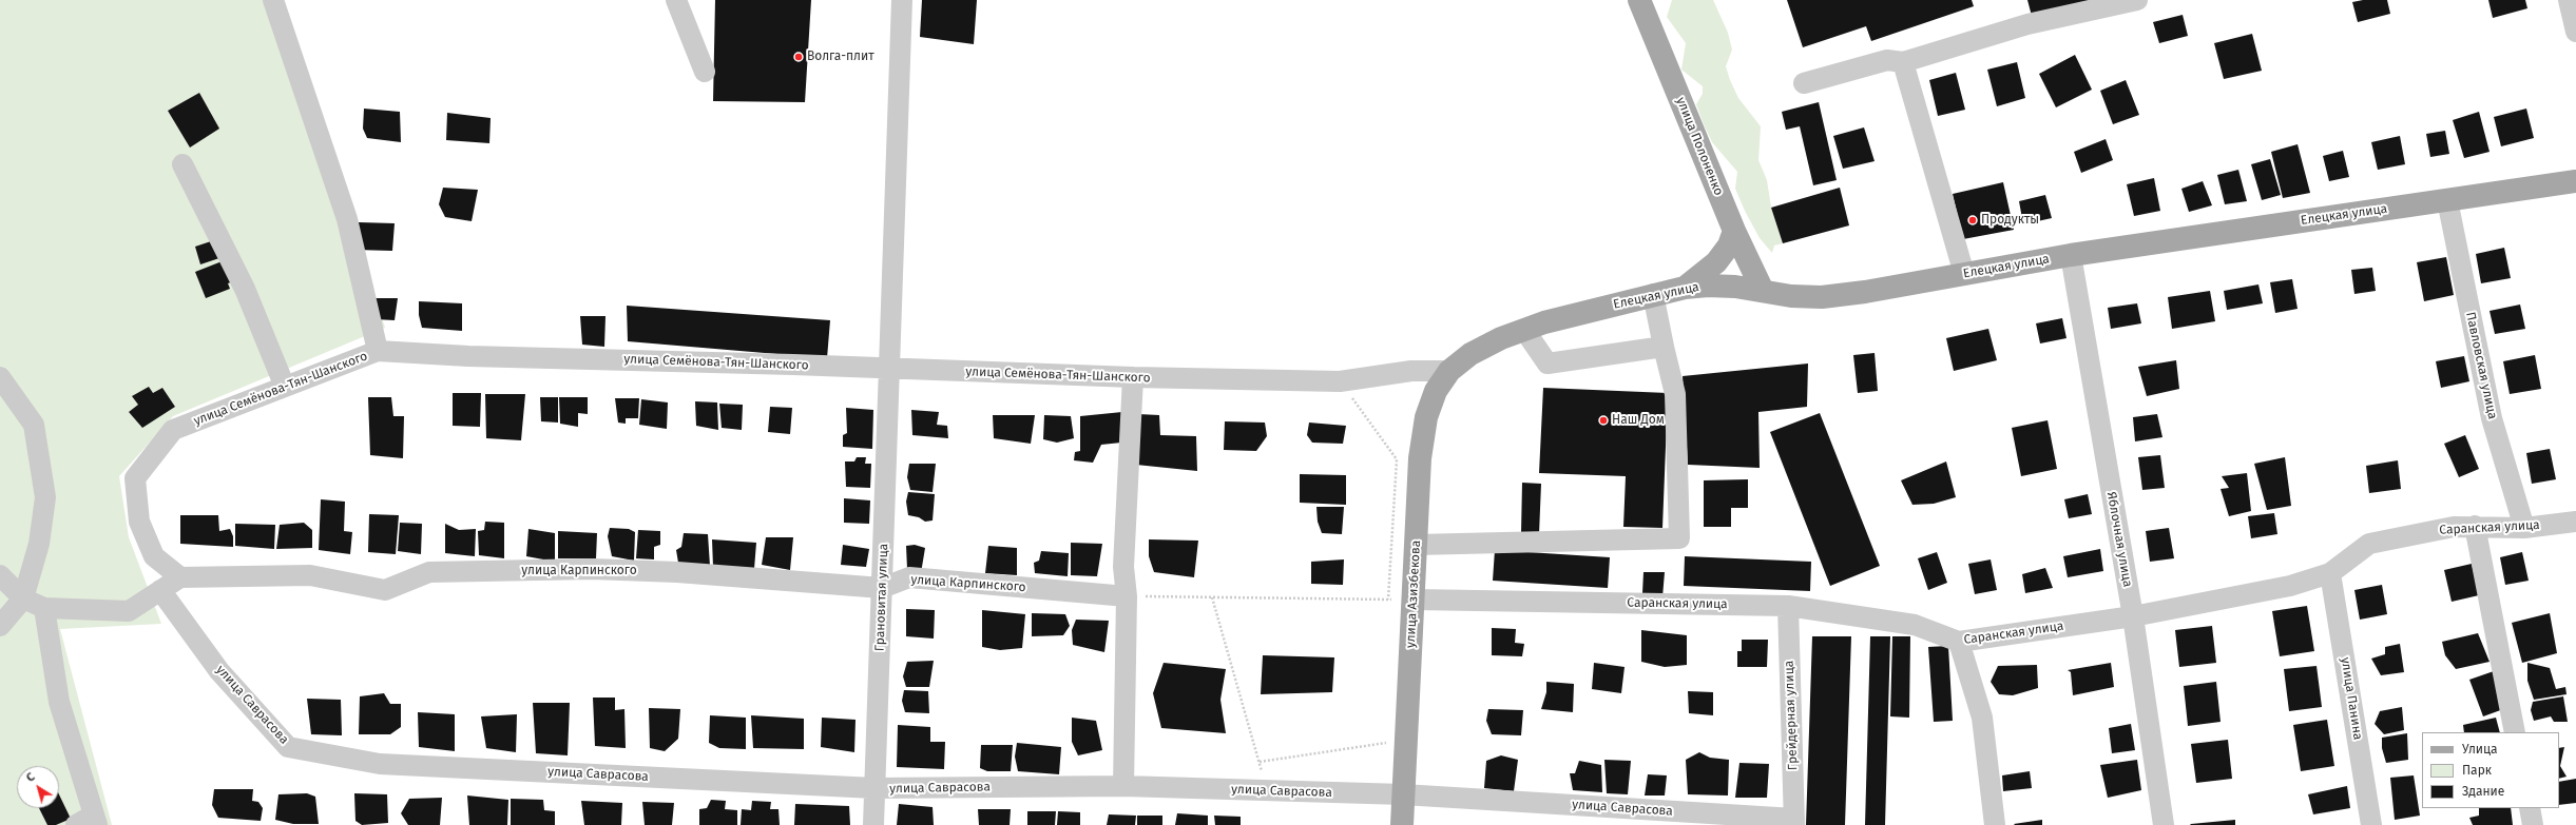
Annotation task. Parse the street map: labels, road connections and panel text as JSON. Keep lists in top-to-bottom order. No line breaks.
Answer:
{"streets":{"main road":["улица Полоненко","Елецкая улица","улица Азизбекова"],"street":["улица Семёнова-Тян-Шанского","Павловская улица","Саранская улица","Яблочная улица","улица Карпинского","Грановитая улица","улица Панина","улица Саврасова","Грейдерная улица"]},"crossings":[["улица Полоненко","Елецкая улица"],["Елецкая улица","улица Семёнова-Тян-Шанского"],["Елецкая улица","Павловская улица"],["Елецкая улица","Яблочная улица"],["Елецкая улица","улица Азизбекова"],["улица Семёнова-Тян-Шанского","улица Карпинского"],["улица Семёнова-Тян-Шанского","улица Азизбекова"],["улица Семёнова-Тян-Шанского","Грановитая улица"],["Павловская улица","Саранская улица"],["Саранская улица","Яблочная улица"],["Саранская улица","улица Азизбекова"],["Саранская улица","улица Панина"],["Саранская улица","Грейдерная улица"],["улица Карпинского","Грановитая улица"],["улица Азизбекова","улица Саврасова"],["Грановитая улица","улица Саврасова"],["улица Саврасова","Грейдерная улица"]],"places":["Волга-плит","Продукты","Наш Дом"],"legend":["Улица","Парк","Здание"],"north":"top left"}
